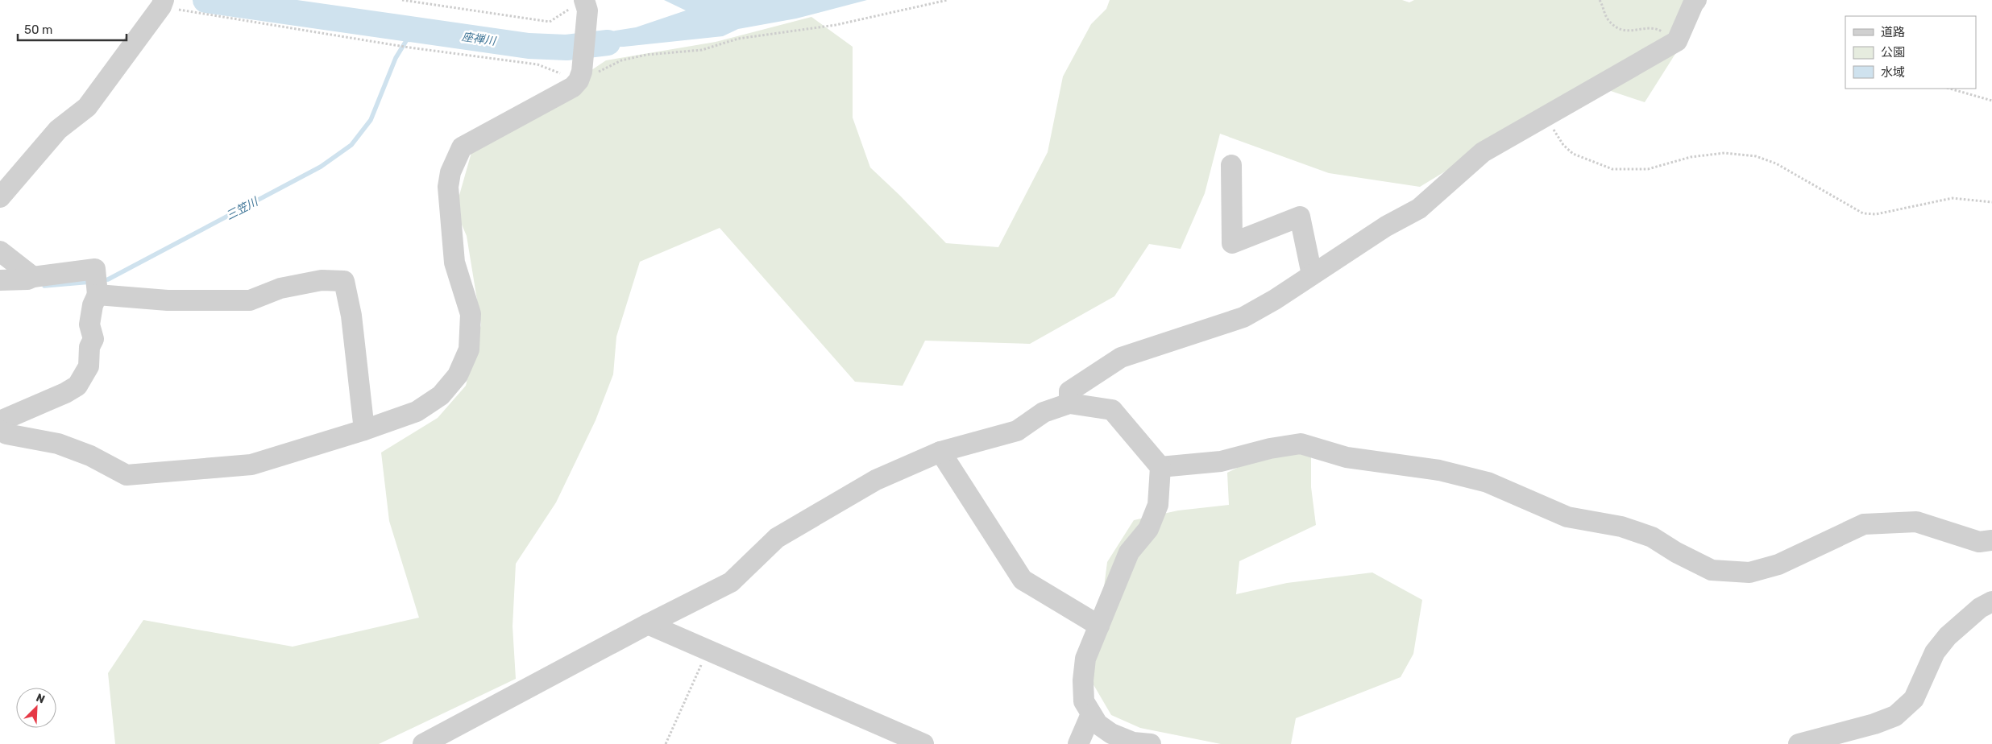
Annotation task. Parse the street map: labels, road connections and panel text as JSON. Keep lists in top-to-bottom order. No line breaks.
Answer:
{"water":["座禅川","三笠川"],"legend":["道路","公園","水域"],"scale_bar":"50 m","north":"top right"}
